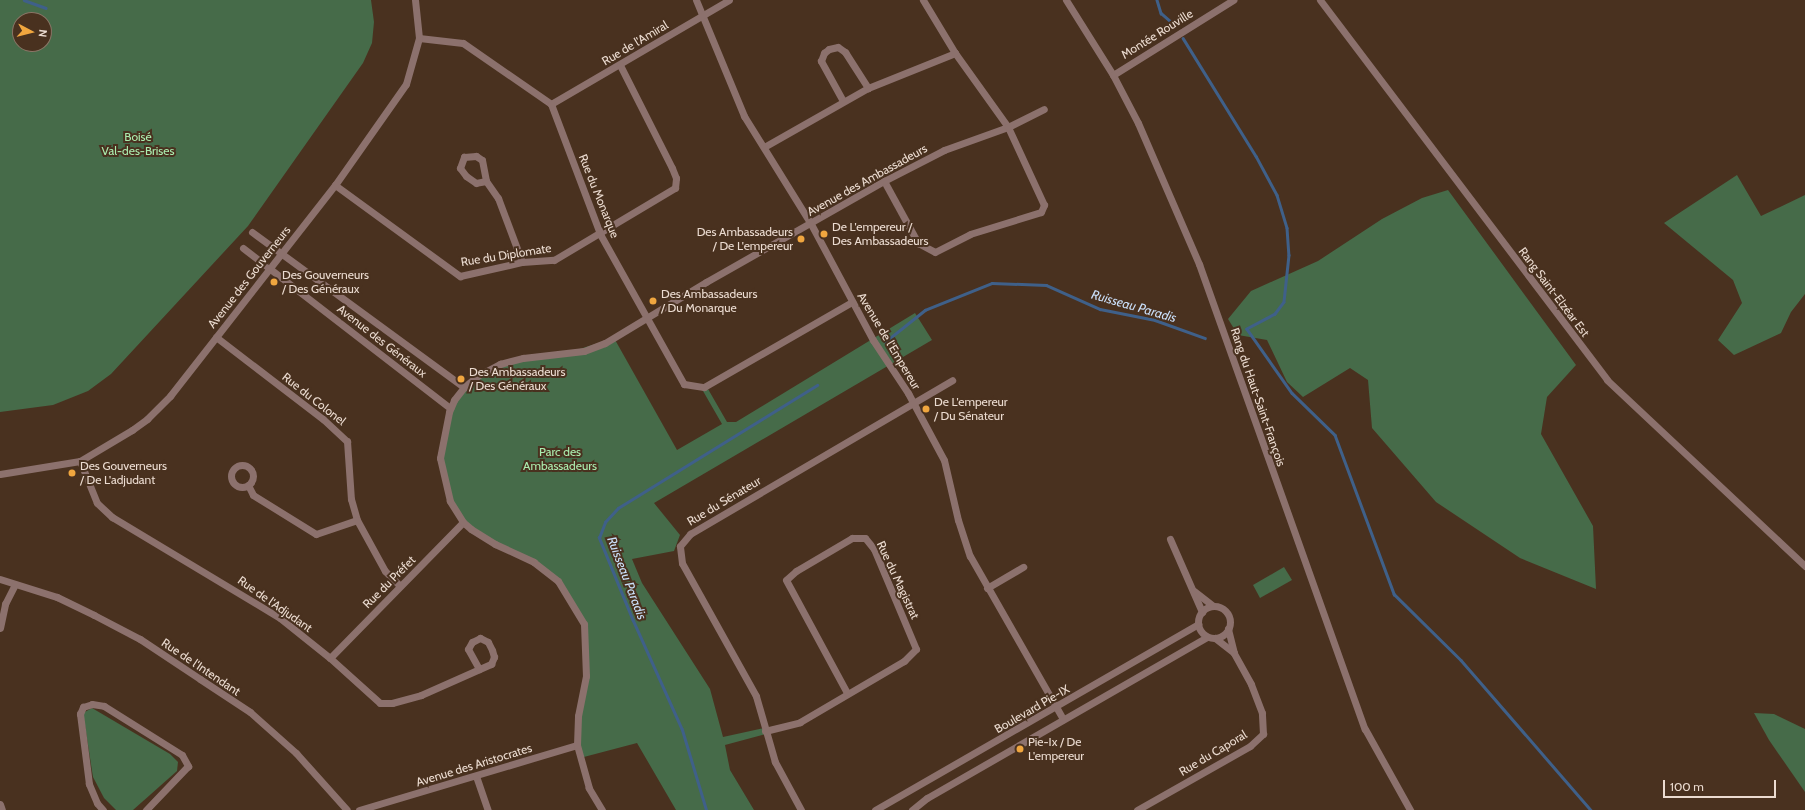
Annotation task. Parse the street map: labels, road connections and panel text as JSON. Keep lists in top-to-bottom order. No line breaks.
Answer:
{"streets":{"street":["Montée Rouville","Rue de l'Amiral","Avenue des Ambassadeurs","Rue du Monarque","Rue du Diplomate","Avenue des Gouverneurs","Rang Saint-Elzéar Est","Avenue des Généraux","Avenue de l'Empereur","Rang du Haut-Saint-François","Rue du Colonel","Rue du Sénateur","Rue du Magistrat","Rue du Préfet","Rue de l'Adjudant","Rue de l'Intendant","Boulevard Pie-IX","Rue du Caporal","Avenue des Aristocrates"]},"crossings":[["Montée Rouville","Rang du Haut-Saint-François"],["Rue de l'Amiral","Rue du Monarque"],["Rue de l'Amiral","Rue du Diplomate"],["Rue de l'Amiral","Avenue de l'Empereur"],["Avenue des Ambassadeurs","Rue du Monarque"],["Avenue des Ambassadeurs","Avenue des Généraux"],["Avenue des Ambassadeurs","Avenue de l'Empereur"],["Avenue des Ambassadeurs","Rue du Préfet"],["Avenue des Ambassadeurs","Avenue des Aristocrates"],["Rue du Monarque","Rue du Diplomate"],["Rue du Monarque","Avenue de l'Empereur"],["Rue du Diplomate","Avenue des Gouverneurs"],["Avenue des Gouverneurs","Avenue des Généraux"],["Avenue des Gouverneurs","Rue du Colonel"],["Avenue des Gouverneurs","Rue de l'Adjudant"],["Avenue de l'Empereur","Rue du Sénateur"],["Avenue de l'Empereur","Boulevard Pie-IX"],["Rue du Colonel","Rue du Préfet"],["Rue du Sénateur","Rue du Magistrat"],["Rue du Préfet","Rue de l'Adjudant"],["Boulevard Pie-IX","Rue du Caporal"]],"water":["Ruisseau Paradis"],"parks":["Boisé Val-des-Brises","Parc des Ambassadeurs"],"places":["De L'empereur / Des Ambassadeurs","Des Ambassadeurs / De L'empereur","Des Gouverneurs / Des Généraux","Des Ambassadeurs / Du Monarque","Des Ambassadeurs / Des Généraux","De L'empereur / Du Sénateur","Des Gouverneurs / De L'adjudant","Pie-Ix / De L'empereur"],"scale_bar":"100 m","north":"right"}
